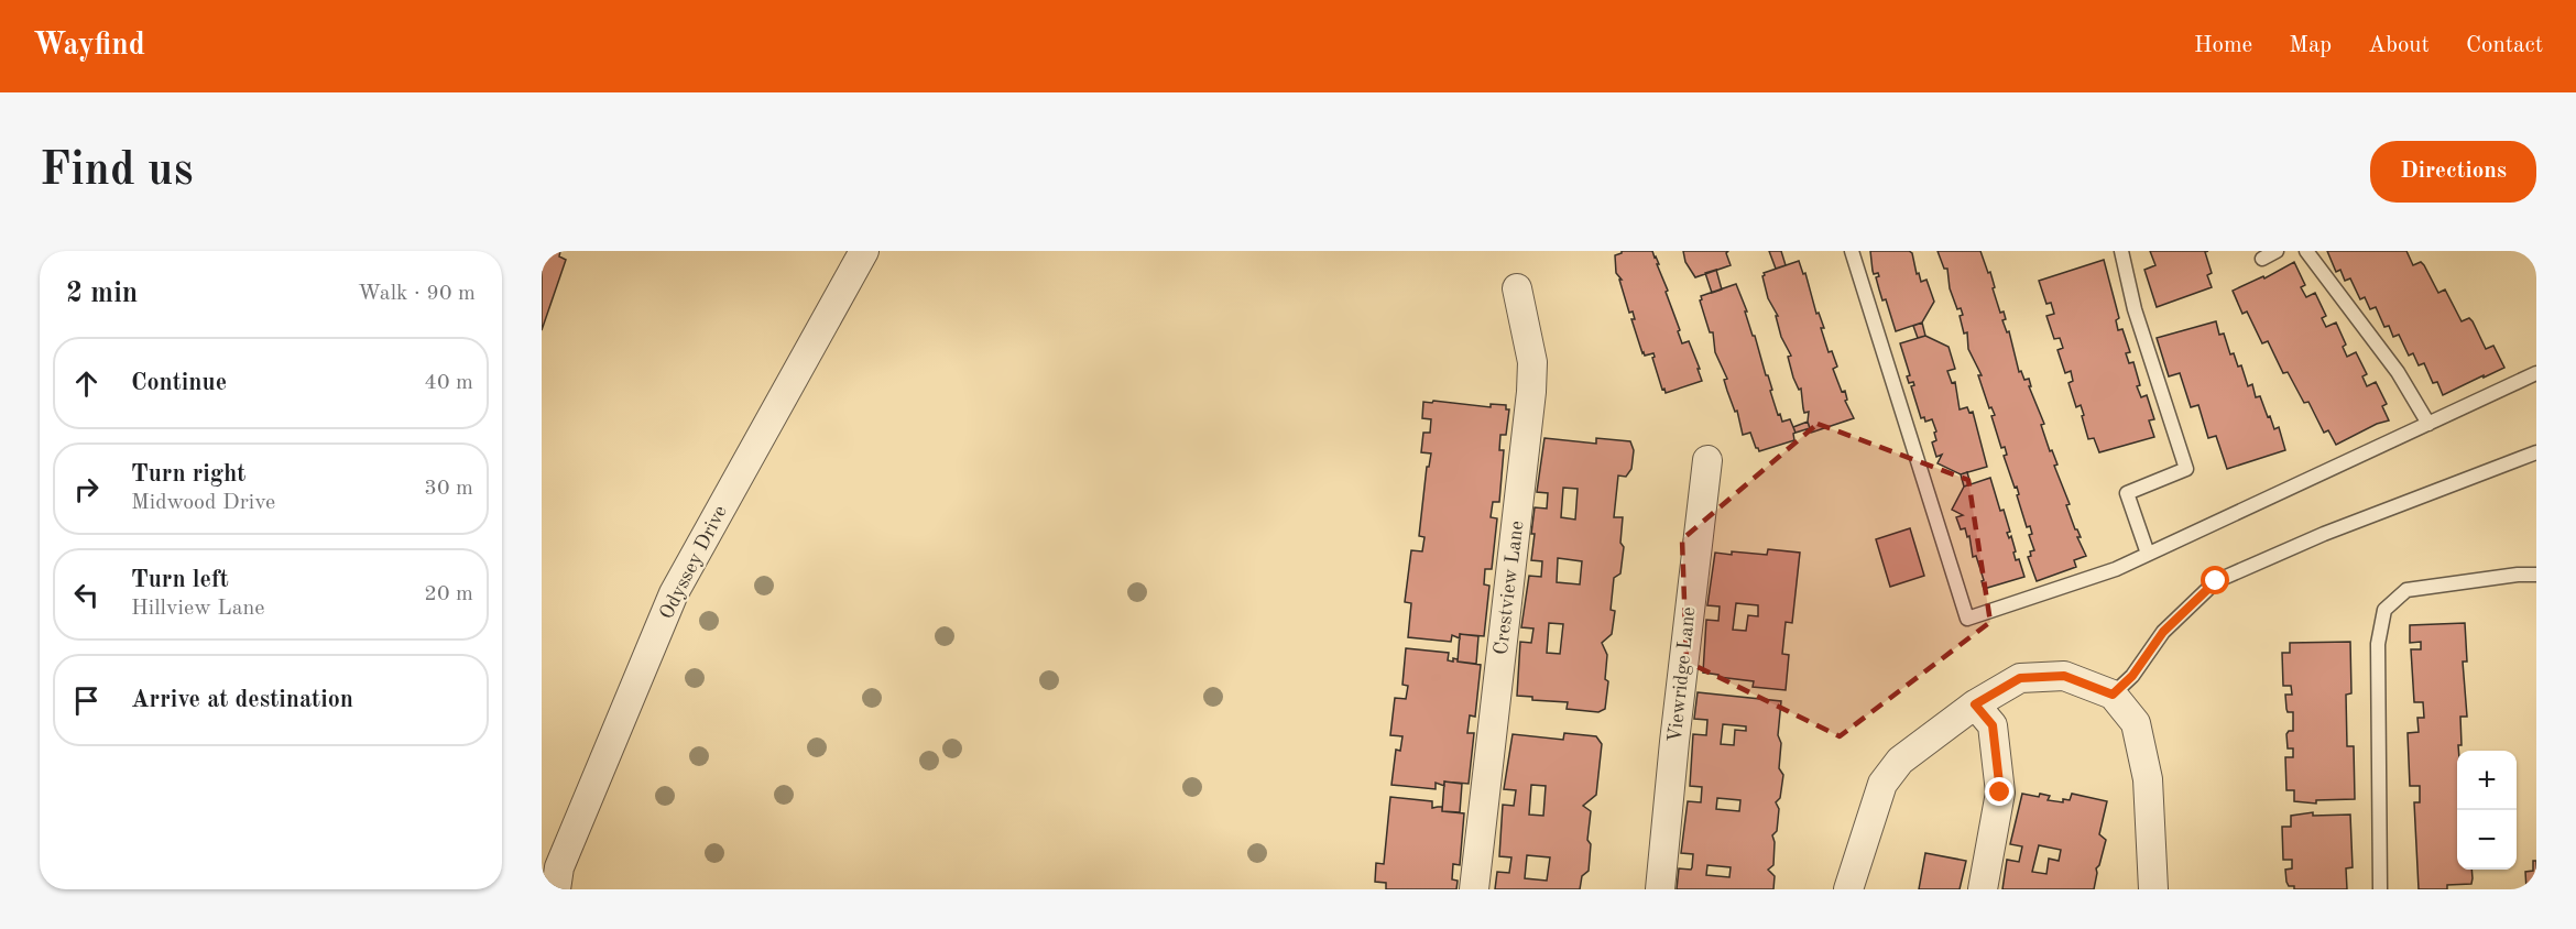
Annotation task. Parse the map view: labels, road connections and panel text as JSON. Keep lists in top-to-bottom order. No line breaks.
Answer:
{"streets":{"street":["Odyssey Drive","Crestview Lane","Viewridge Lane"]},"page":{"header":"Wayfind","nav":["Home","Map","About","Contact"],"buttons":"Directions","title":"Find us","heading":["2 min","Walk · 90 m"],"list":[["Continue","40 m"],["Turn right","Midwood Drive","30 m"],["Turn left","Hillview Lane","20 m"],"Arrive at destination"],"map_buttons":["+","−"]}}
